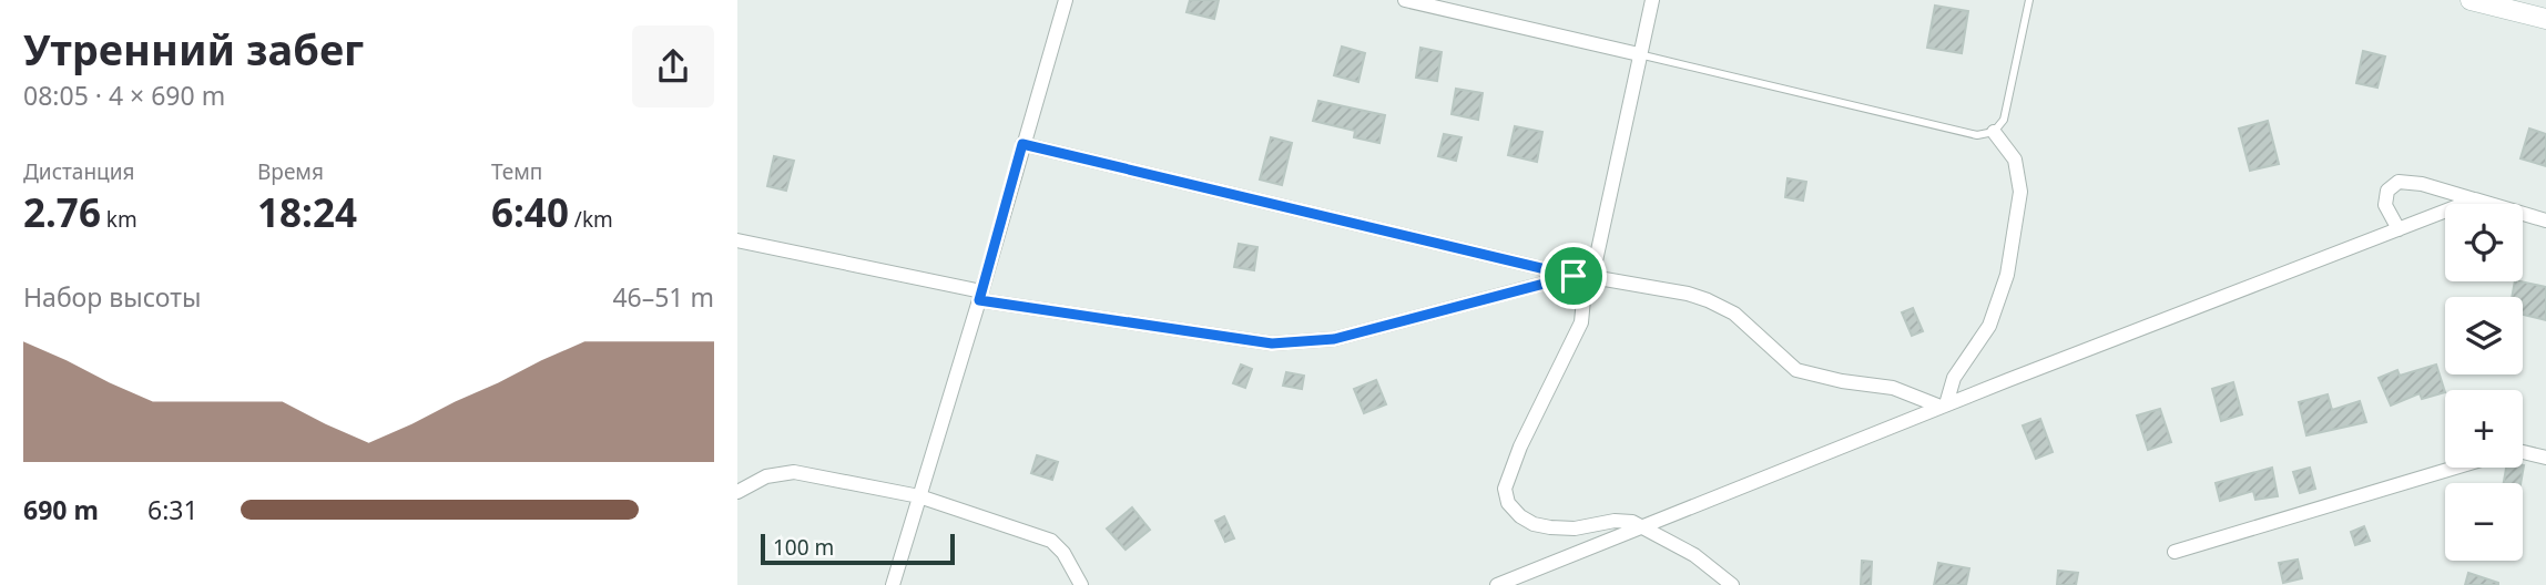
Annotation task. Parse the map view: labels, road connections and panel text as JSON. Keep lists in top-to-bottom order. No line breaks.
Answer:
{"scale_bar":"100 m","page":{"heading":["Утренний забег","08:05 · 4 × 690 m"],"stats":[["Дистанция","2.76 km"],["Время","18:24"],["Темп","6:40 /km"]],"map_buttons":["+","−"],"chart":["Набор высоты","46–51 m"],"list":[{"name":"690 m","note":"6:31"}],"scale":"100 m"}}
